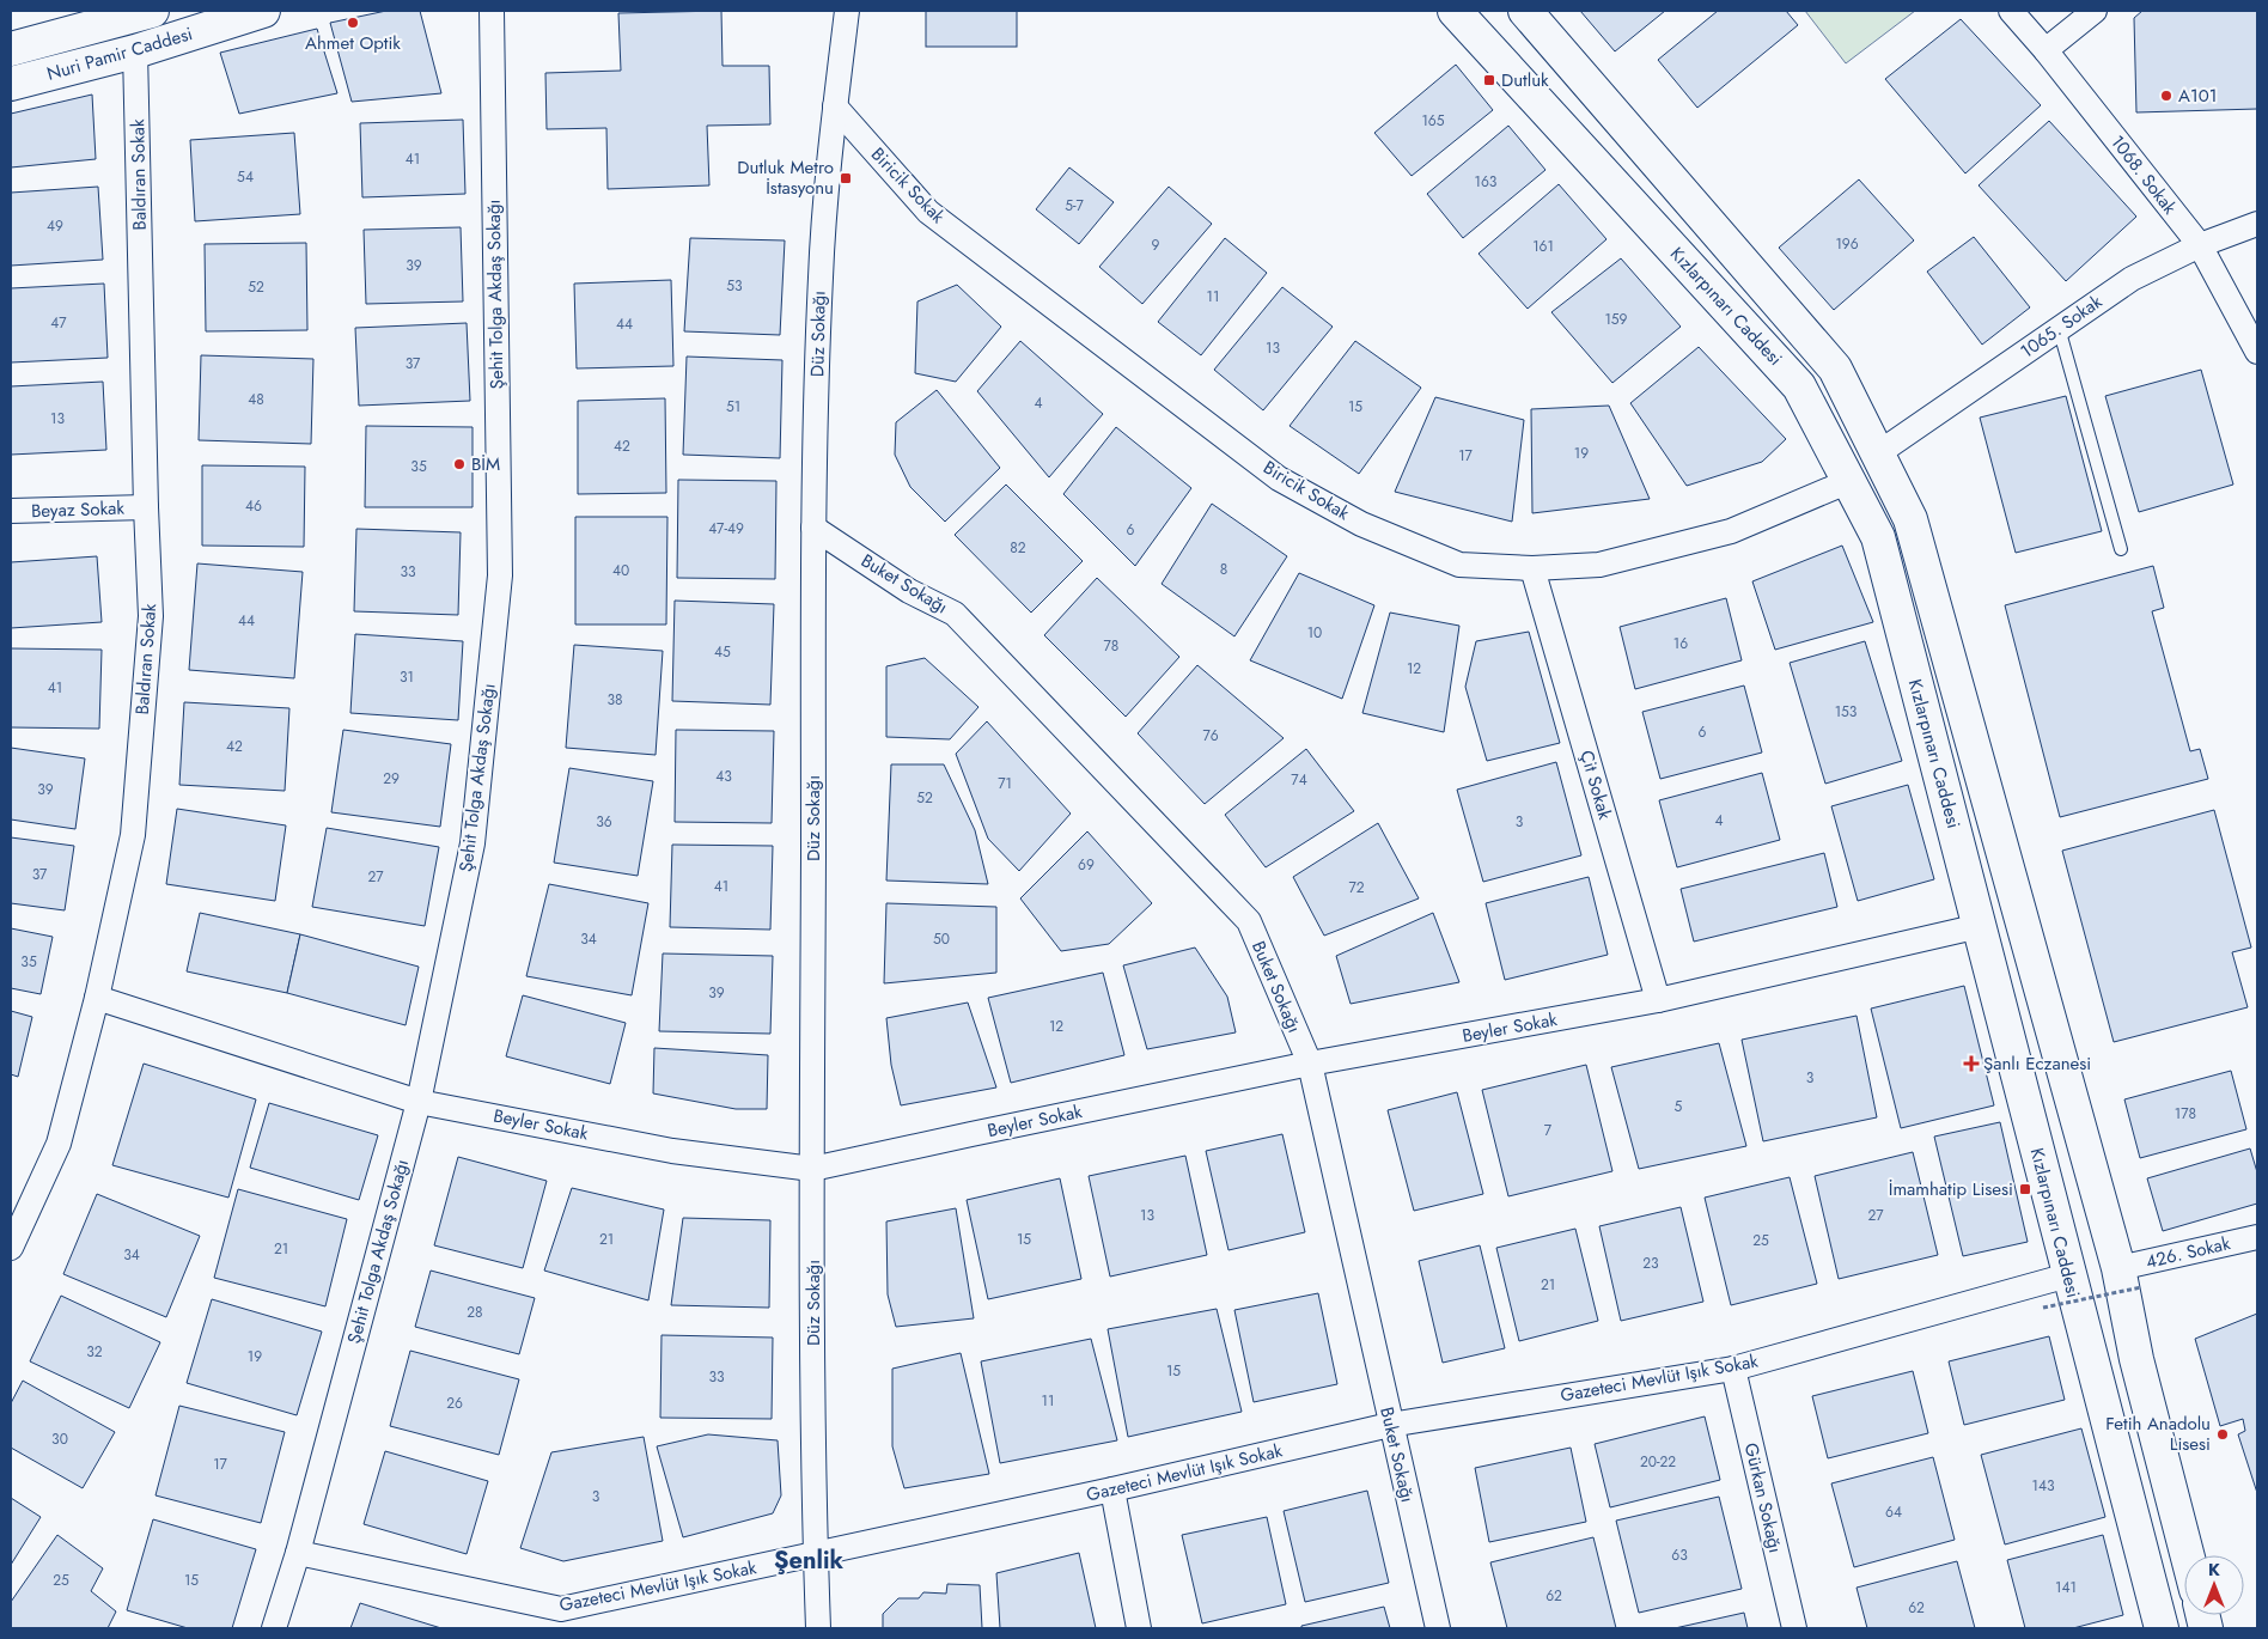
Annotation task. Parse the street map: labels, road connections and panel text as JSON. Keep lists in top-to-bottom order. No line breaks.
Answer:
{"streets":{"main road":["Nuri Pamir Caddesi","Kızlarpınarı Caddesi"],"street":["Baldıran Sokak","1068. Sokak","Biricik Sokak","Şehit Tolga Akdaş Sokağı","1065. Sokak","Düz Sokağı","Beyaz Sokak","Buket Sokağı","Çit Sokak","Beyler Sokak","426. Sokak","Gazeteci Mevlüt Işık Sokak","Gürkan Sokağı"]},"crossings":[["Nuri Pamir Caddesi","Baldıran Sokak"],["Baldıran Sokak","Beyaz Sokak"],["Baldıran Sokak","Beyler Sokak"],["1068. Sokak","1065. Sokak"],["Biricik Sokak","Kızlarpınarı Caddesi"],["Biricik Sokak","Düz Sokağı"],["Biricik Sokak","Çit Sokak"],["Şehit Tolga Akdaş Sokağı","Beyler Sokak"],["Şehit Tolga Akdaş Sokağı","Gazeteci Mevlüt Işık Sokak"],["Kızlarpınarı Caddesi","Beyler Sokak"],["Kızlarpınarı Caddesi","Gazeteci Mevlüt Işık Sokak"],["Düz Sokağı","Buket Sokağı"],["Düz Sokağı","Beyler Sokak"],["Düz Sokağı","Gazeteci Mevlüt Işık Sokak"],["Buket Sokağı","Beyler Sokak"],["Buket Sokağı","Gazeteci Mevlüt Işık Sokak"],["Çit Sokak","Beyler Sokak"],["Gazeteci Mevlüt Işık Sokak","Gürkan Sokağı"]],"districts":["Şenlik"],"places":{"other":["Ahmet Optik","A101","BİM","Fetih Anadolu Lisesi"],"transit":["Dutluk","Dutluk Metro İstasyonu","İmamhatip Lisesi"],"health":["Şanlı Eczanesi"]},"house_numbers":["165","41","54","163","5-7","49","196","9","161","39","53","52","11","159","47","44","13","37","48","4","51","15","13","42","19","17","35","46","47-49","6","82","8","40","33","44","10","16","78","45","12","31","41","38","153","6","76","42","43","29","74","71","39","52","4","36","3","69","37","27","41","72","34","50","35","39","12","3","5","178","7","13","27","21","15","25","21","34","23","21","28","32","19","15","33","11","26","30","20-22","17","143","3","64","63","25","15","141","62","62"],"north":"top"}
